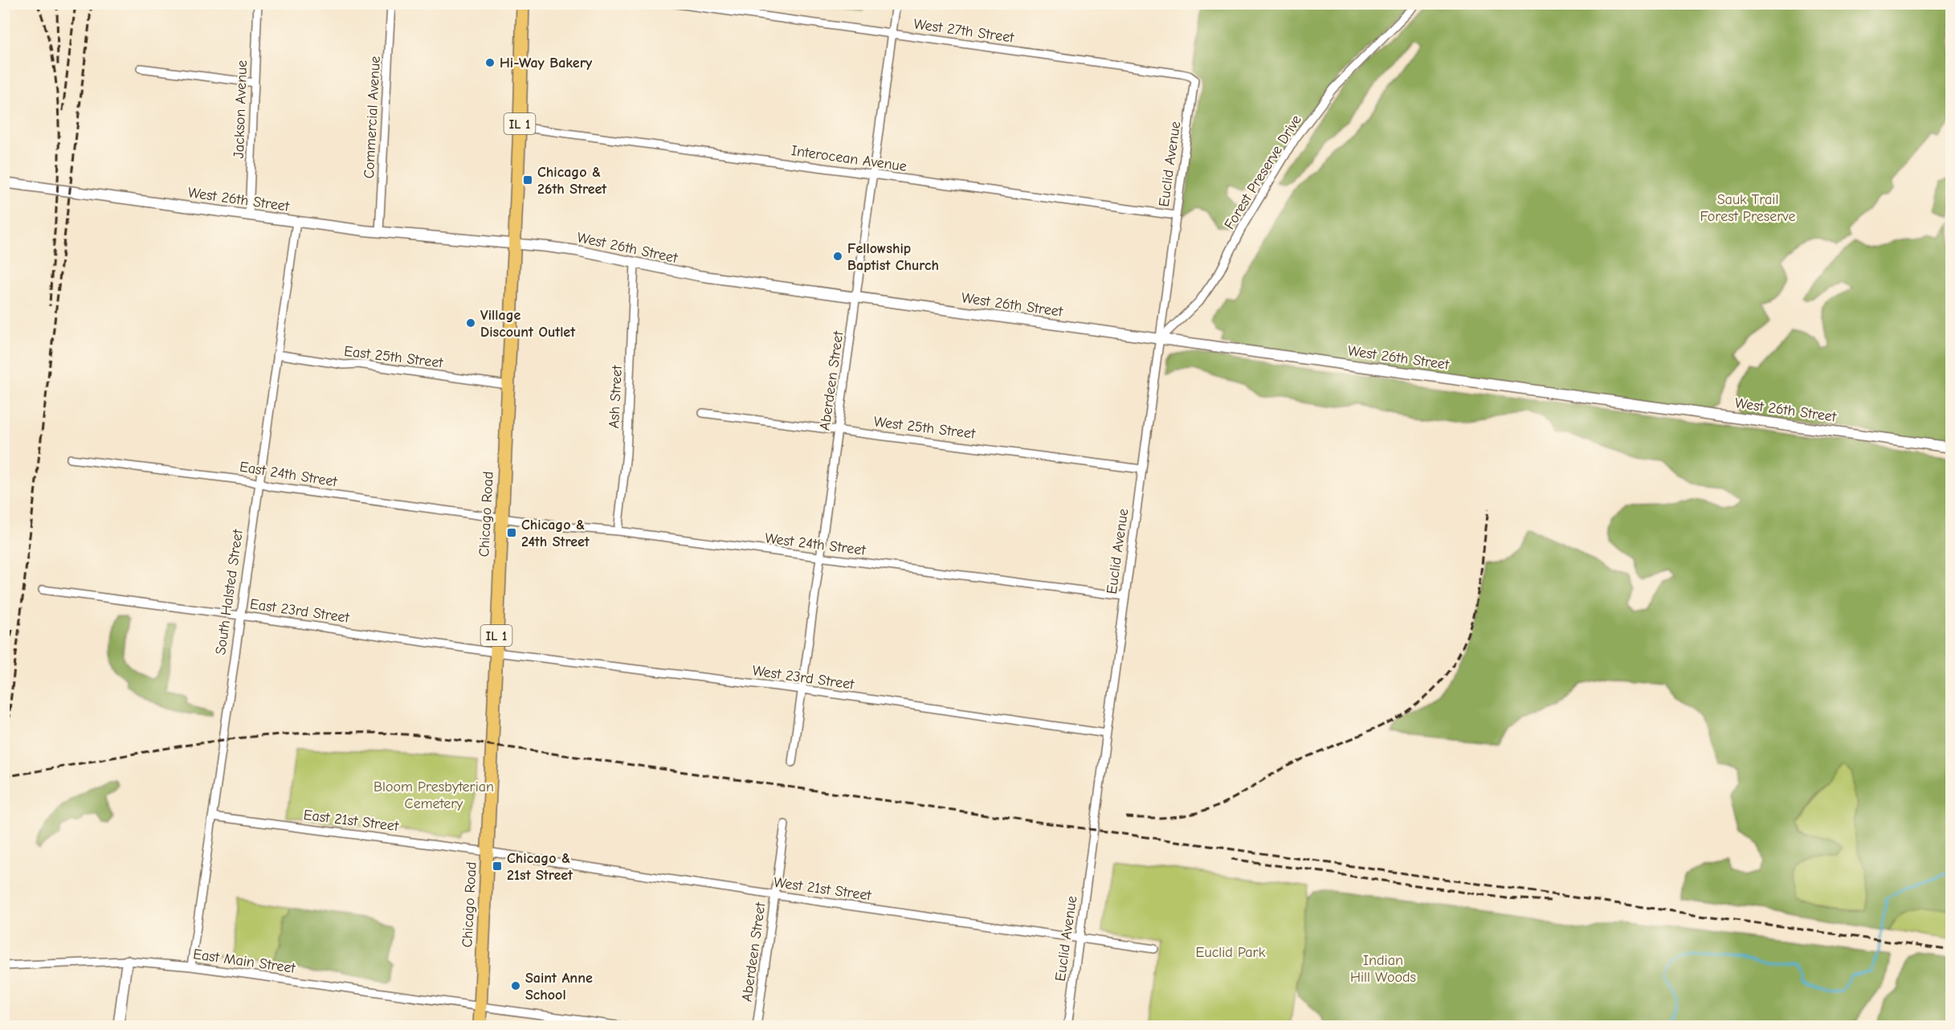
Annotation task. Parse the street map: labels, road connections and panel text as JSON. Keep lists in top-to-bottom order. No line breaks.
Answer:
{"streets":{"main road":["IL 1","Chicago Road"],"street":["West 27th Street","Jackson Avenue","Commercial Avenue","Interocean Avenue","Euclid Avenue","Forest Preserve Drive","West 26th Street","East 25th Street","Aberdeen Street","Ash Street","West 25th Street","East 24th Street","West 24th Street","South Halsted Street","East 23rd Street","West 23rd Street","East 21st Street","West 21st Street","East Main Street"]},"crossings":[["West 27th Street","Euclid Avenue"],["West 27th Street","Aberdeen Street"],["Jackson Avenue","West 26th Street"],["Commercial Avenue","West 26th Street"],["Interocean Avenue","Euclid Avenue"],["Interocean Avenue","Aberdeen Street"],["Interocean Avenue","Chicago Road"],["Euclid Avenue","Forest Preserve Drive"],["Euclid Avenue","West 26th Street"],["Euclid Avenue","West 25th Street"],["Euclid Avenue","West 24th Street"],["Euclid Avenue","West 23rd Street"],["Euclid Avenue","West 21st Street"],["Forest Preserve Drive","West 26th Street"],["West 26th Street","Aberdeen Street"],["West 26th Street","Ash Street"],["West 26th Street","Chicago Road"],["West 26th Street","South Halsted Street"],["East 25th Street","Chicago Road"],["East 25th Street","South Halsted Street"],["Aberdeen Street","West 25th Street"],["Aberdeen Street","West 24th Street"],["Aberdeen Street","West 23rd Street"],["Aberdeen Street","West 21st Street"],["Ash Street","West 24th Street"],["East 24th Street","Chicago Road"],["East 24th Street","West 24th Street"],["East 24th Street","South Halsted Street"],["Chicago Road","West 24th Street"],["Chicago Road","East 23rd Street"],["Chicago Road","West 23rd Street"],["Chicago Road","East 21st Street"],["Chicago Road","West 21st Street"],["Chicago Road","East Main Street"],["South Halsted Street","East 23rd Street"],["South Halsted Street","East 21st Street"],["South Halsted Street","East Main Street"],["East 23rd Street","West 23rd Street"],["East 21st Street","West 21st Street"]],"parks":["Sauk Trail Forest Preserve","Bloom Presbyterian Cemetery","Euclid Park","Indian Hill Woods"],"places":{"other":["Hi-Way Bakery","Fellowship Baptist Church","Village Discount Outlet","Saint Anne School"],"transit":["Chicago & 26th Street","Chicago & 24th Street","Chicago & 21st Street"]}}
